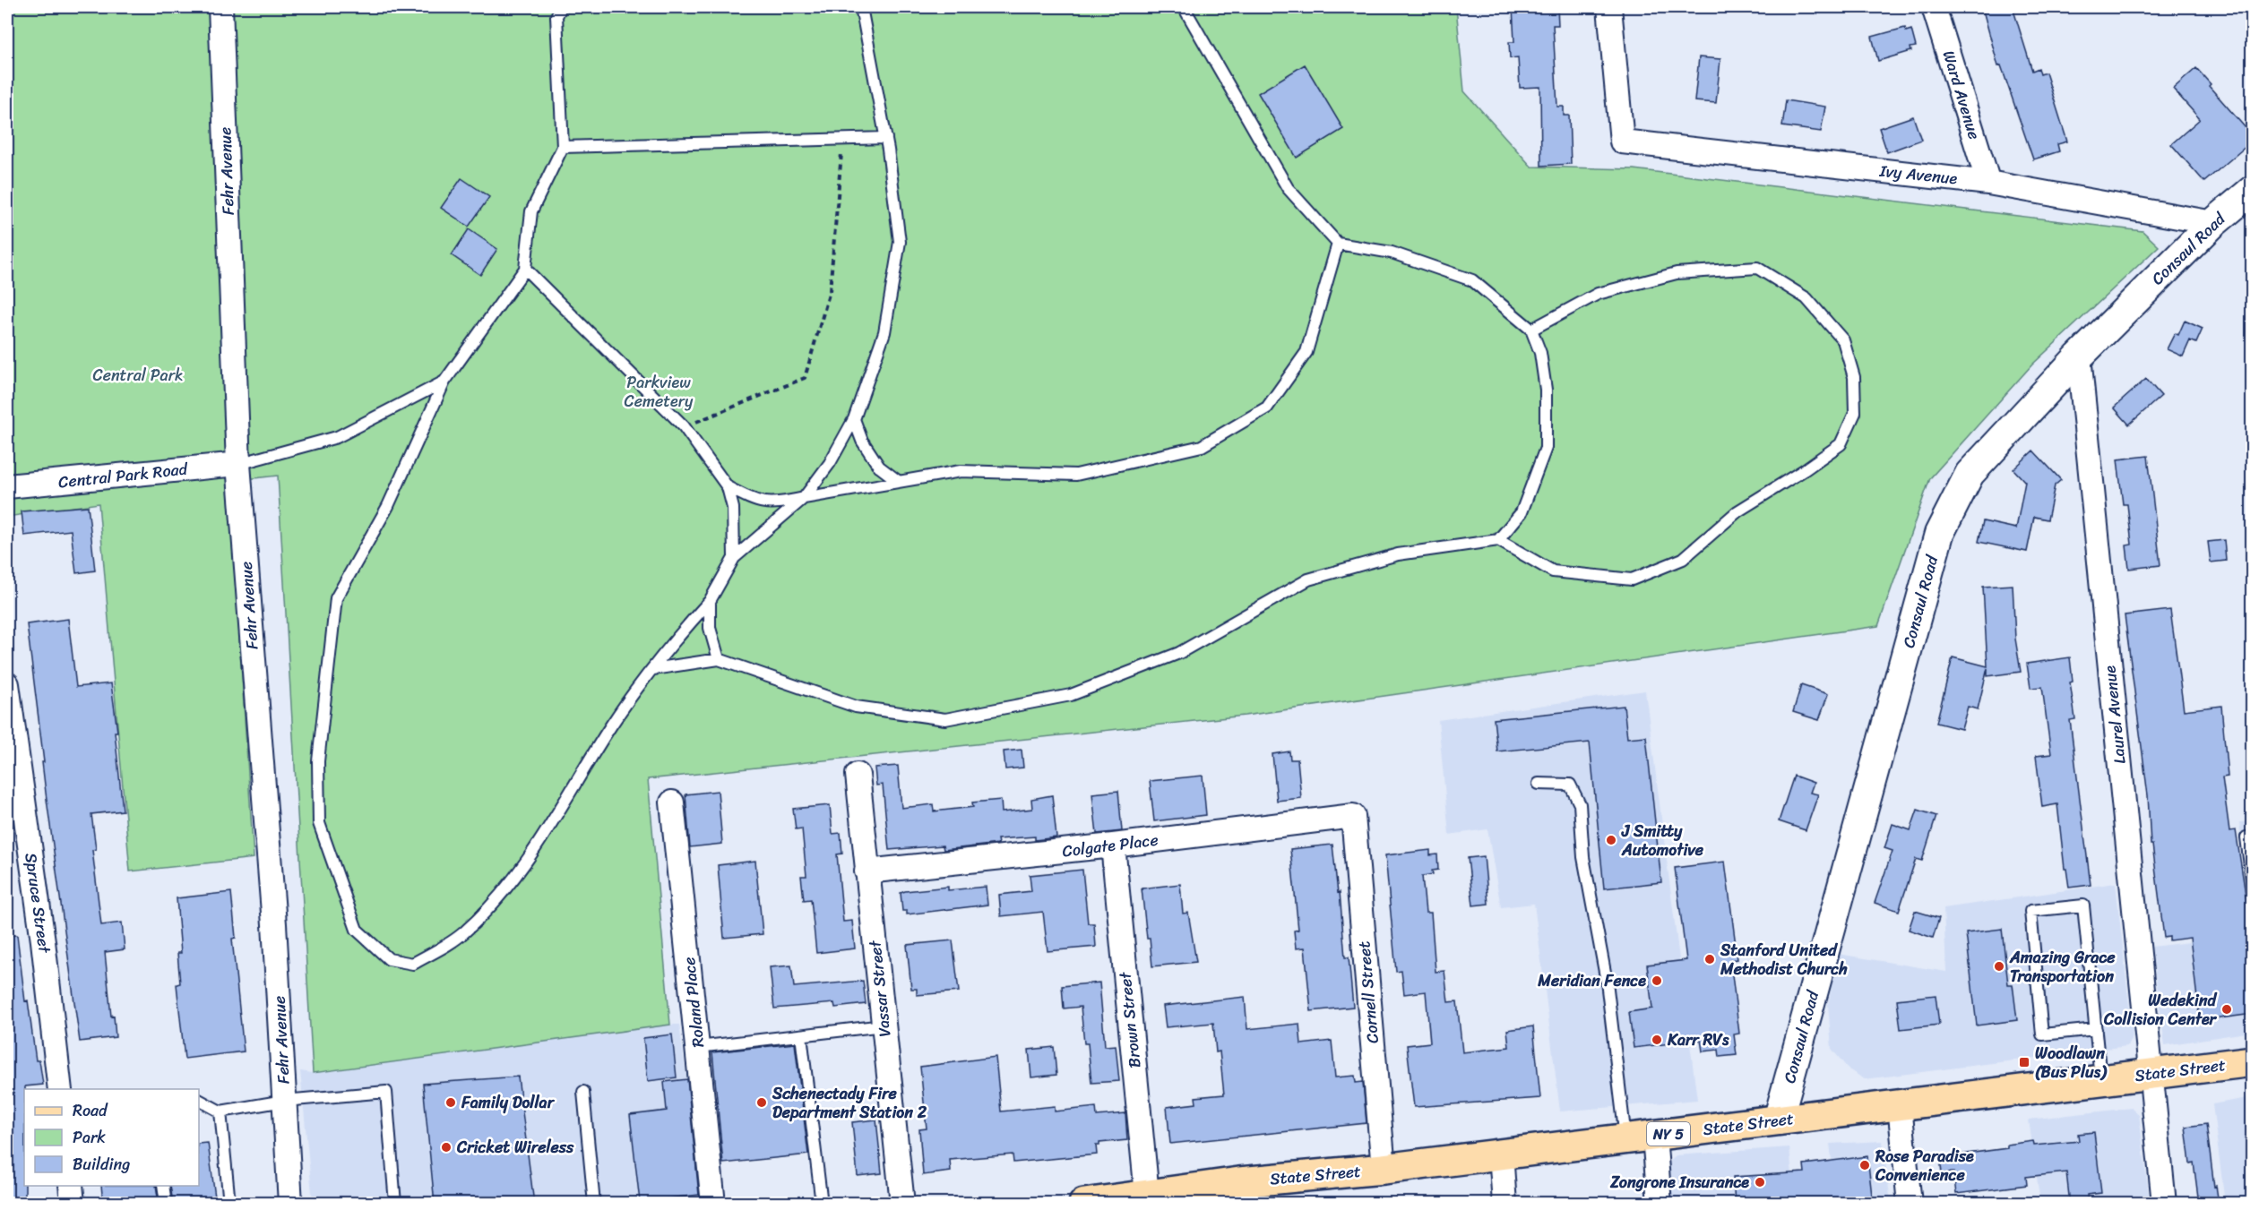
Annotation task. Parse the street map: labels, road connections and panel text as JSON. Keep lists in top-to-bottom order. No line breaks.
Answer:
{"streets":{"main road":["State Street","NY 5"],"street":["Ward Avenue","Fehr Avenue","Ivy Avenue","Consaul Road","Central Park Road","Laurel Avenue","Colgate Place","Spruce Street","Vassar Street","Cornell Street","Roland Place","Brown Street"]},"crossings":[["Ward Avenue","Ivy Avenue"],["Fehr Avenue","Central Park Road"],["Ivy Avenue","Consaul Road"],["Consaul Road","Laurel Avenue"],["Consaul Road","State Street"],["Laurel Avenue","State Street"],["Colgate Place","Vassar Street"],["Colgate Place","Cornell Street"],["Colgate Place","Brown Street"],["Cornell Street","State Street"],["Brown Street","State Street"]],"parks":["Central Park","Parkview Cemetery"],"places":{"other":["J Smitty Automotive","Stanford United Methodist Church","Amazing Grace Transportation","Meridian Fence","Wedekind Collision Center","Karr RVs","Family Dollar","Schenectady Fire Department Station 2","Cricket Wireless","Rose Paradise Convenience","Zongrone Insurance"],"transit":["Woodlawn (Bus Plus)"]},"legend":["Road","Park","Building"]}
